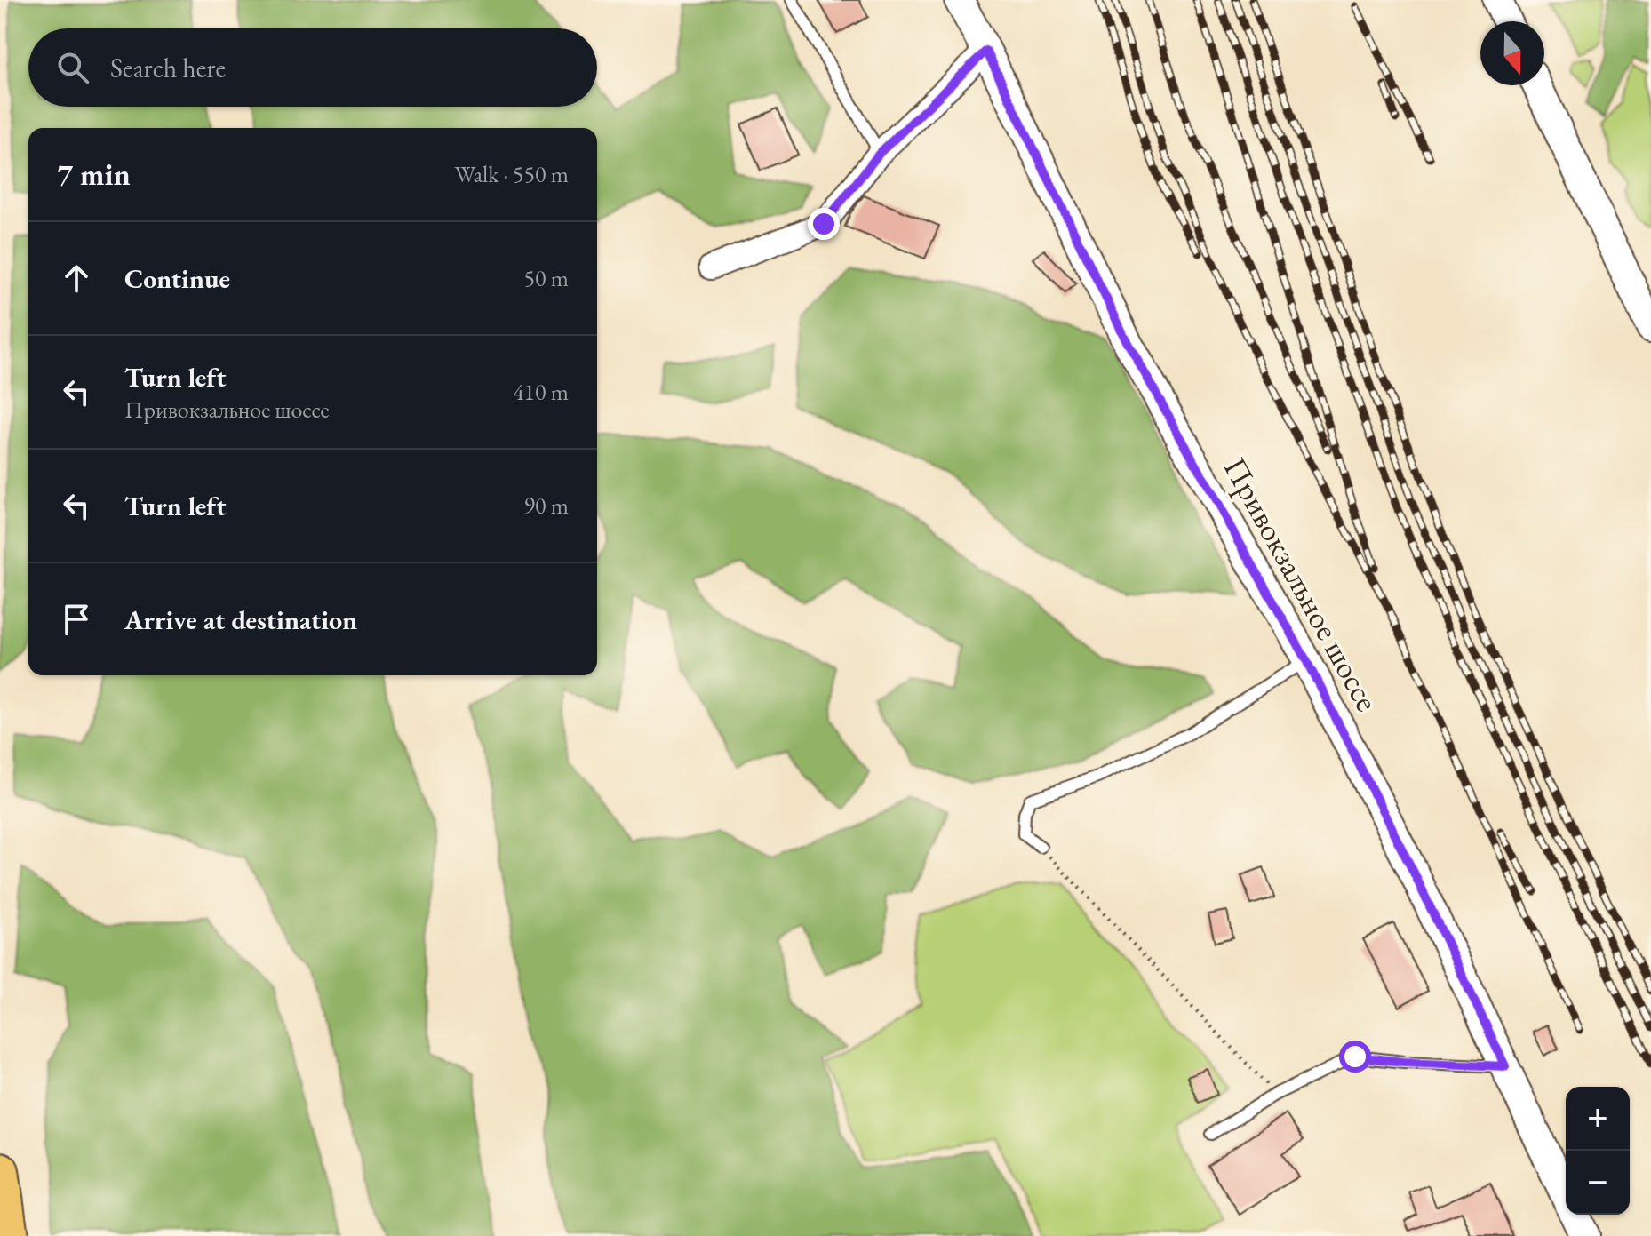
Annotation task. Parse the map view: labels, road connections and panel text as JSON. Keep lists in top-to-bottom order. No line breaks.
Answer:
{"streets":{"street":["Привокзальное шоссе"]},"north":"bottom","page":{"search":"Search here","heading":["7 min","Walk · 550 m"],"list":[["Continue","50 m"],["Turn left","Привокзальное шоссе","410 m"],["Turn left","90 m"],"Arrive at destination"],"map_buttons":["+","−"]}}
